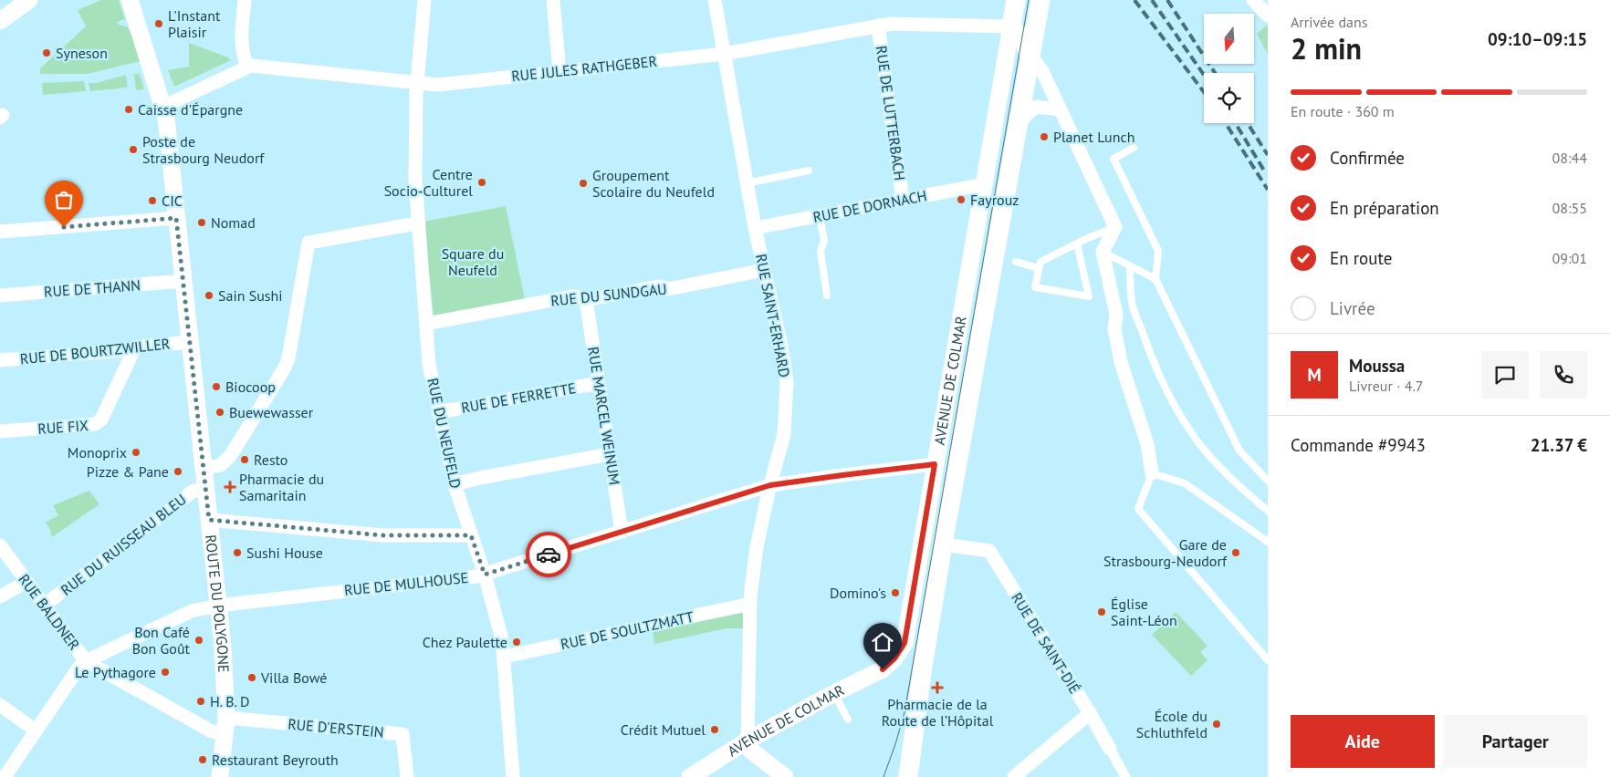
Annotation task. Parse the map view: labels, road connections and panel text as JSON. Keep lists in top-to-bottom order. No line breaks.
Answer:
{"streets":{"main road":["AVENUE DE COLMAR"],"street":["RUE JULES RATHGEBER","RUE DE LUTTERBACH","RUE DE DORNACH","RUE DE THANN","RUE DU SUNDGAU","RUE SAINT-ERHARD","RUE DE BOURTZWILLER","RUE DE FERRETTE","RUE MARCEL WEINUM","RUE FIX","RUE DU NEUFELD","RUE DU RUISSEAU BLEU","RUE DE MULHOUSE","ROUTE DU POLYGONE","RUE BALDNER","RUE DE SOULTZMATT","RUE DE SAINT-DIÉ","RUE D'ERSTEIN"]},"crossings":[["RUE JULES RATHGEBER","RUE DE LUTTERBACH"],["RUE JULES RATHGEBER","RUE SAINT-ERHARD"],["RUE JULES RATHGEBER","AVENUE DE COLMAR"],["RUE JULES RATHGEBER","RUE DU NEUFELD"],["RUE DE LUTTERBACH","RUE DE DORNACH"],["RUE DE DORNACH","RUE SAINT-ERHARD"],["RUE DE DORNACH","AVENUE DE COLMAR"],["RUE DE THANN","ROUTE DU POLYGONE"],["RUE DU SUNDGAU","RUE SAINT-ERHARD"],["RUE DU SUNDGAU","RUE MARCEL WEINUM"],["RUE DU SUNDGAU","RUE DU NEUFELD"],["RUE SAINT-ERHARD","AVENUE DE COLMAR"],["RUE SAINT-ERHARD","RUE DE MULHOUSE"],["RUE SAINT-ERHARD","RUE DE SOULTZMATT"],["RUE DE BOURTZWILLER","RUE FIX"],["RUE DE BOURTZWILLER","ROUTE DU POLYGONE"],["AVENUE DE COLMAR","RUE DE MULHOUSE"],["AVENUE DE COLMAR","RUE DE SAINT-DIÉ"],["RUE DE FERRETTE","RUE MARCEL WEINUM"],["RUE DE FERRETTE","RUE DU NEUFELD"],["RUE MARCEL WEINUM","RUE DE MULHOUSE"],["RUE DU NEUFELD","RUE DE MULHOUSE"],["RUE DU NEUFELD","RUE DE SOULTZMATT"],["RUE DU RUISSEAU BLEU","ROUTE DU POLYGONE"],["RUE DU RUISSEAU BLEU","RUE BALDNER"],["RUE DE MULHOUSE","ROUTE DU POLYGONE"],["RUE DE MULHOUSE","RUE BALDNER"],["ROUTE DU POLYGONE","RUE BALDNER"],["ROUTE DU POLYGONE","RUE D'ERSTEIN"],["RUE BALDNER","RUE D'ERSTEIN"]],"parks":["Square du Neufeld"],"places":{"other":["L'Instant Plaisir","Syneson","Caisse d'Épargne","Planet Lunch","Poste de Strasbourg Neudorf","Centre Socio-Culturel","Groupement Scolaire du Neufeld","Fayrouz","CIC","Nomad","Sain Sushi","Biocoop","Buewewasser","Monoprix","Resto","Pizze & Pane","Sushi House","Gare de Strasbourg-Neudorf","Domino's","Église Saint-Léon","Bon Café Bon Goût","Chez Paulette","Le Pythagore","Villa Bowé","H. B. D","École du Schluthfeld","Crédit Mutuel","Restaurant Beyrouth"],"health":["Pharmacie du Samaritain","Pharmacie de la Route de l’Hôpital"]},"north":"bottom","page":{"heading":["2 min","Arrivée dans","09:10–09:15"],"panel":["Moussa","Livreur · 4.7","Commande #9943","21.37 €"],"bar":"En route · 360 m","list":[["Confirmée","08:44"],["En préparation","08:55"],["En route","09:01"],"Livrée"],"round":"M","buttons":["Aide","Partager"]}}
